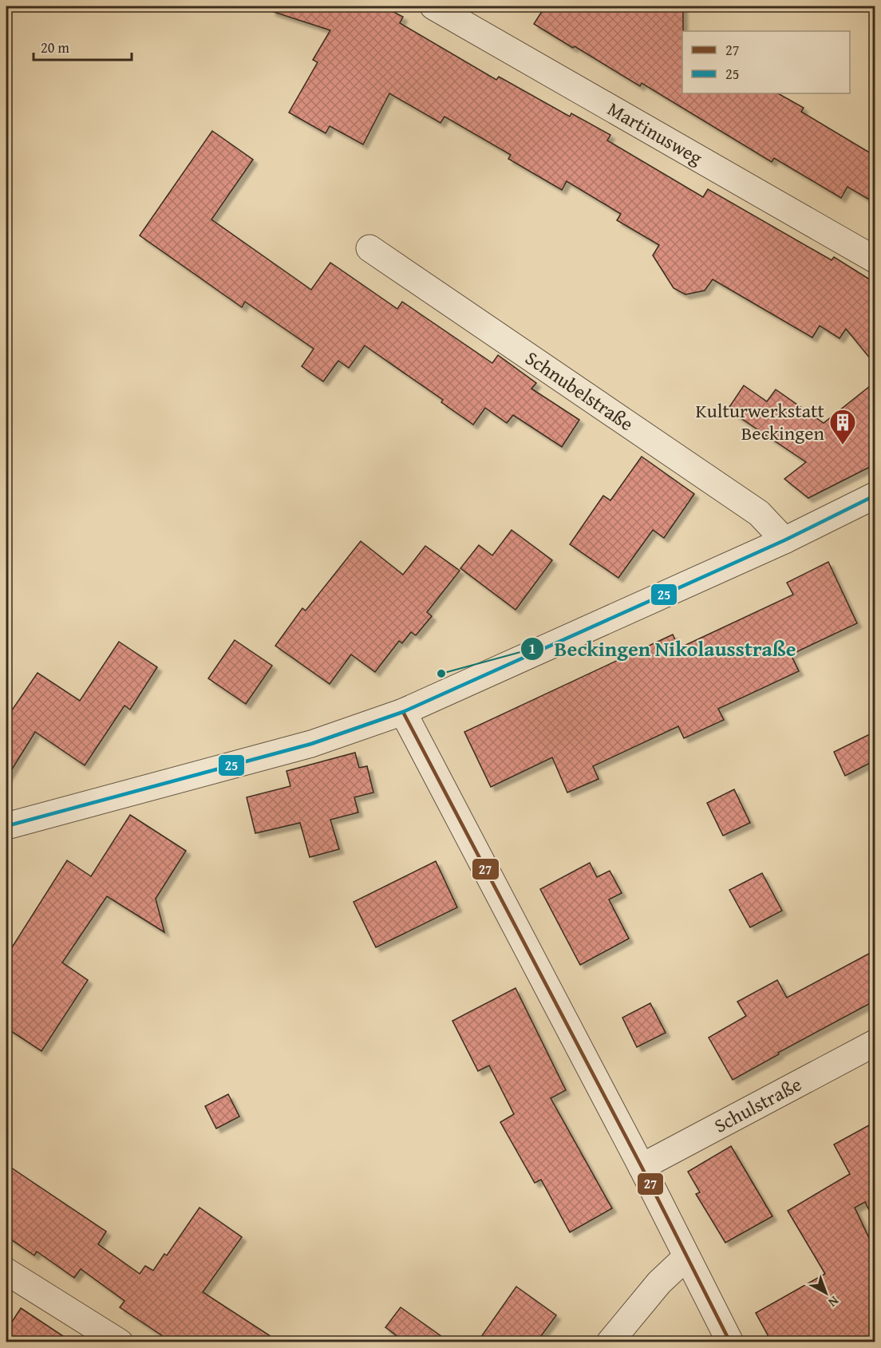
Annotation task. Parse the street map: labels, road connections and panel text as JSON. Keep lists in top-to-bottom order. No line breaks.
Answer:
{"streets":{"street":["Martinusweg","Schnubelstraße","Schulstraße"]},"places":{"building":["Kulturwerkstatt Beckingen"],"other":["Beckingen Nikolausstraße"]},"lines":["transit line 25","transit line 27"],"legend":["27","25"],"scale_bar":"20 m","north":"bottom right"}
